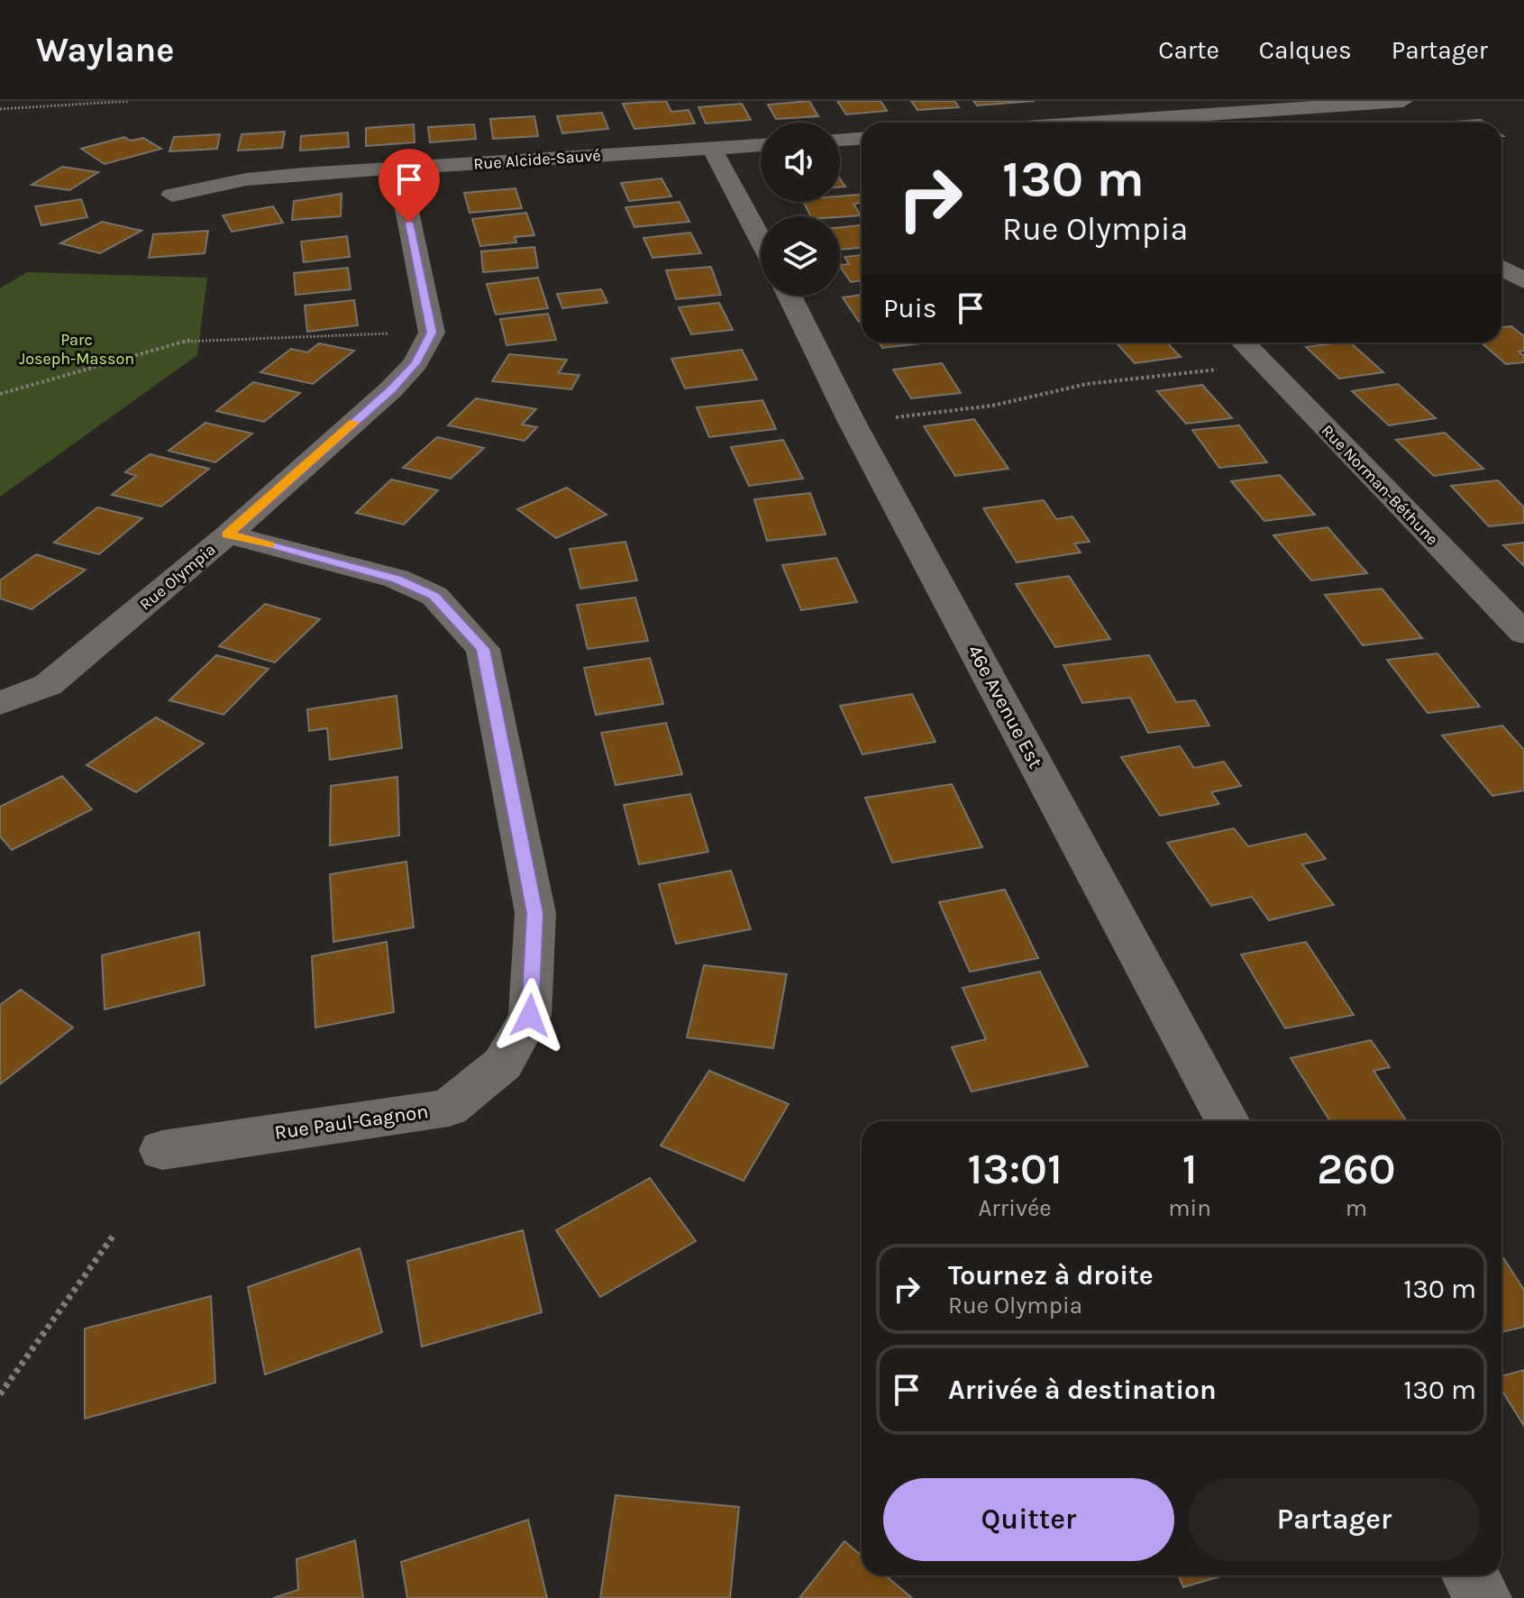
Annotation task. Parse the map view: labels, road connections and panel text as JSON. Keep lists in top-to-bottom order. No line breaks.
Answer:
{"streets":{"street":["Rue Alcide-Sauvé","Rue Norman-Béthune","Rue Olympia","46e Avenue Est","Rue Paul-Gagnon"]},"crossings":[["Rue Olympia","Rue Paul-Gagnon"]],"parks":["Parc Joseph-Masson"],"page":{"header":"Waylane","nav":["Carte","Calques","Partager"],"turn":["130 m","Rue Olympia"],"then":"Puis","eta":["13:01","Arrivée","1","min","260","m"],"list":[{"name":"Tournez à droite","note":"Rue Olympia","value":"130 m"},{"name":"Arrivée à destination","value":"130 m"}],"buttons":["Quitter","Partager"]}}
